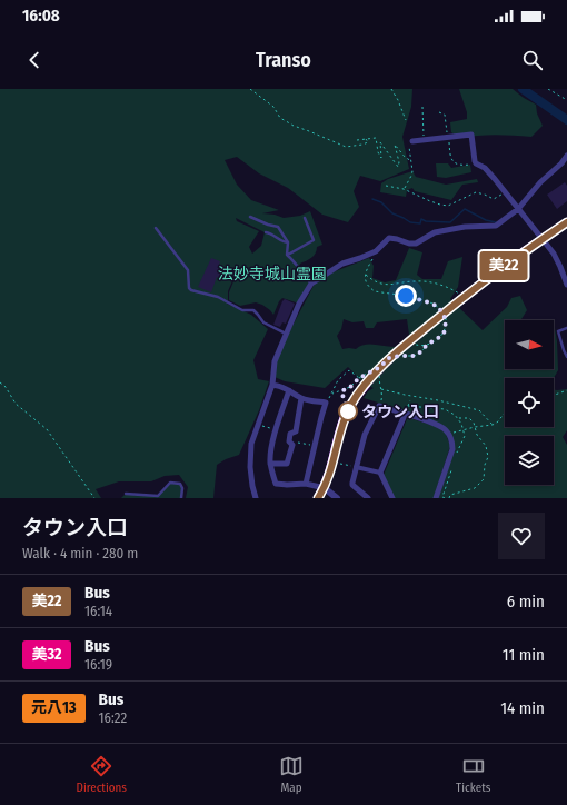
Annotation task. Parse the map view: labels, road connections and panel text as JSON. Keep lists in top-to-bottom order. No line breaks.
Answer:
{"parks":["法妙寺城山霊園"],"places":["タウン入口"],"lines":["bus line 美22"],"north":"right","page":{"status":"16:08","header":"Transo","on_map":"美22","heading":["タウン入口","Walk · 4 min · 280 m"],"list":[{"mark":"美22","name":"Bus","note":"16:14","value":"6 min"},{"mark":"美32","name":"Bus","note":"16:19","value":"11 min"},{"mark":"元八13","name":"Bus","note":"16:22","value":"14 min"}],"tabs":["Directions","Map","Tickets"]}}
